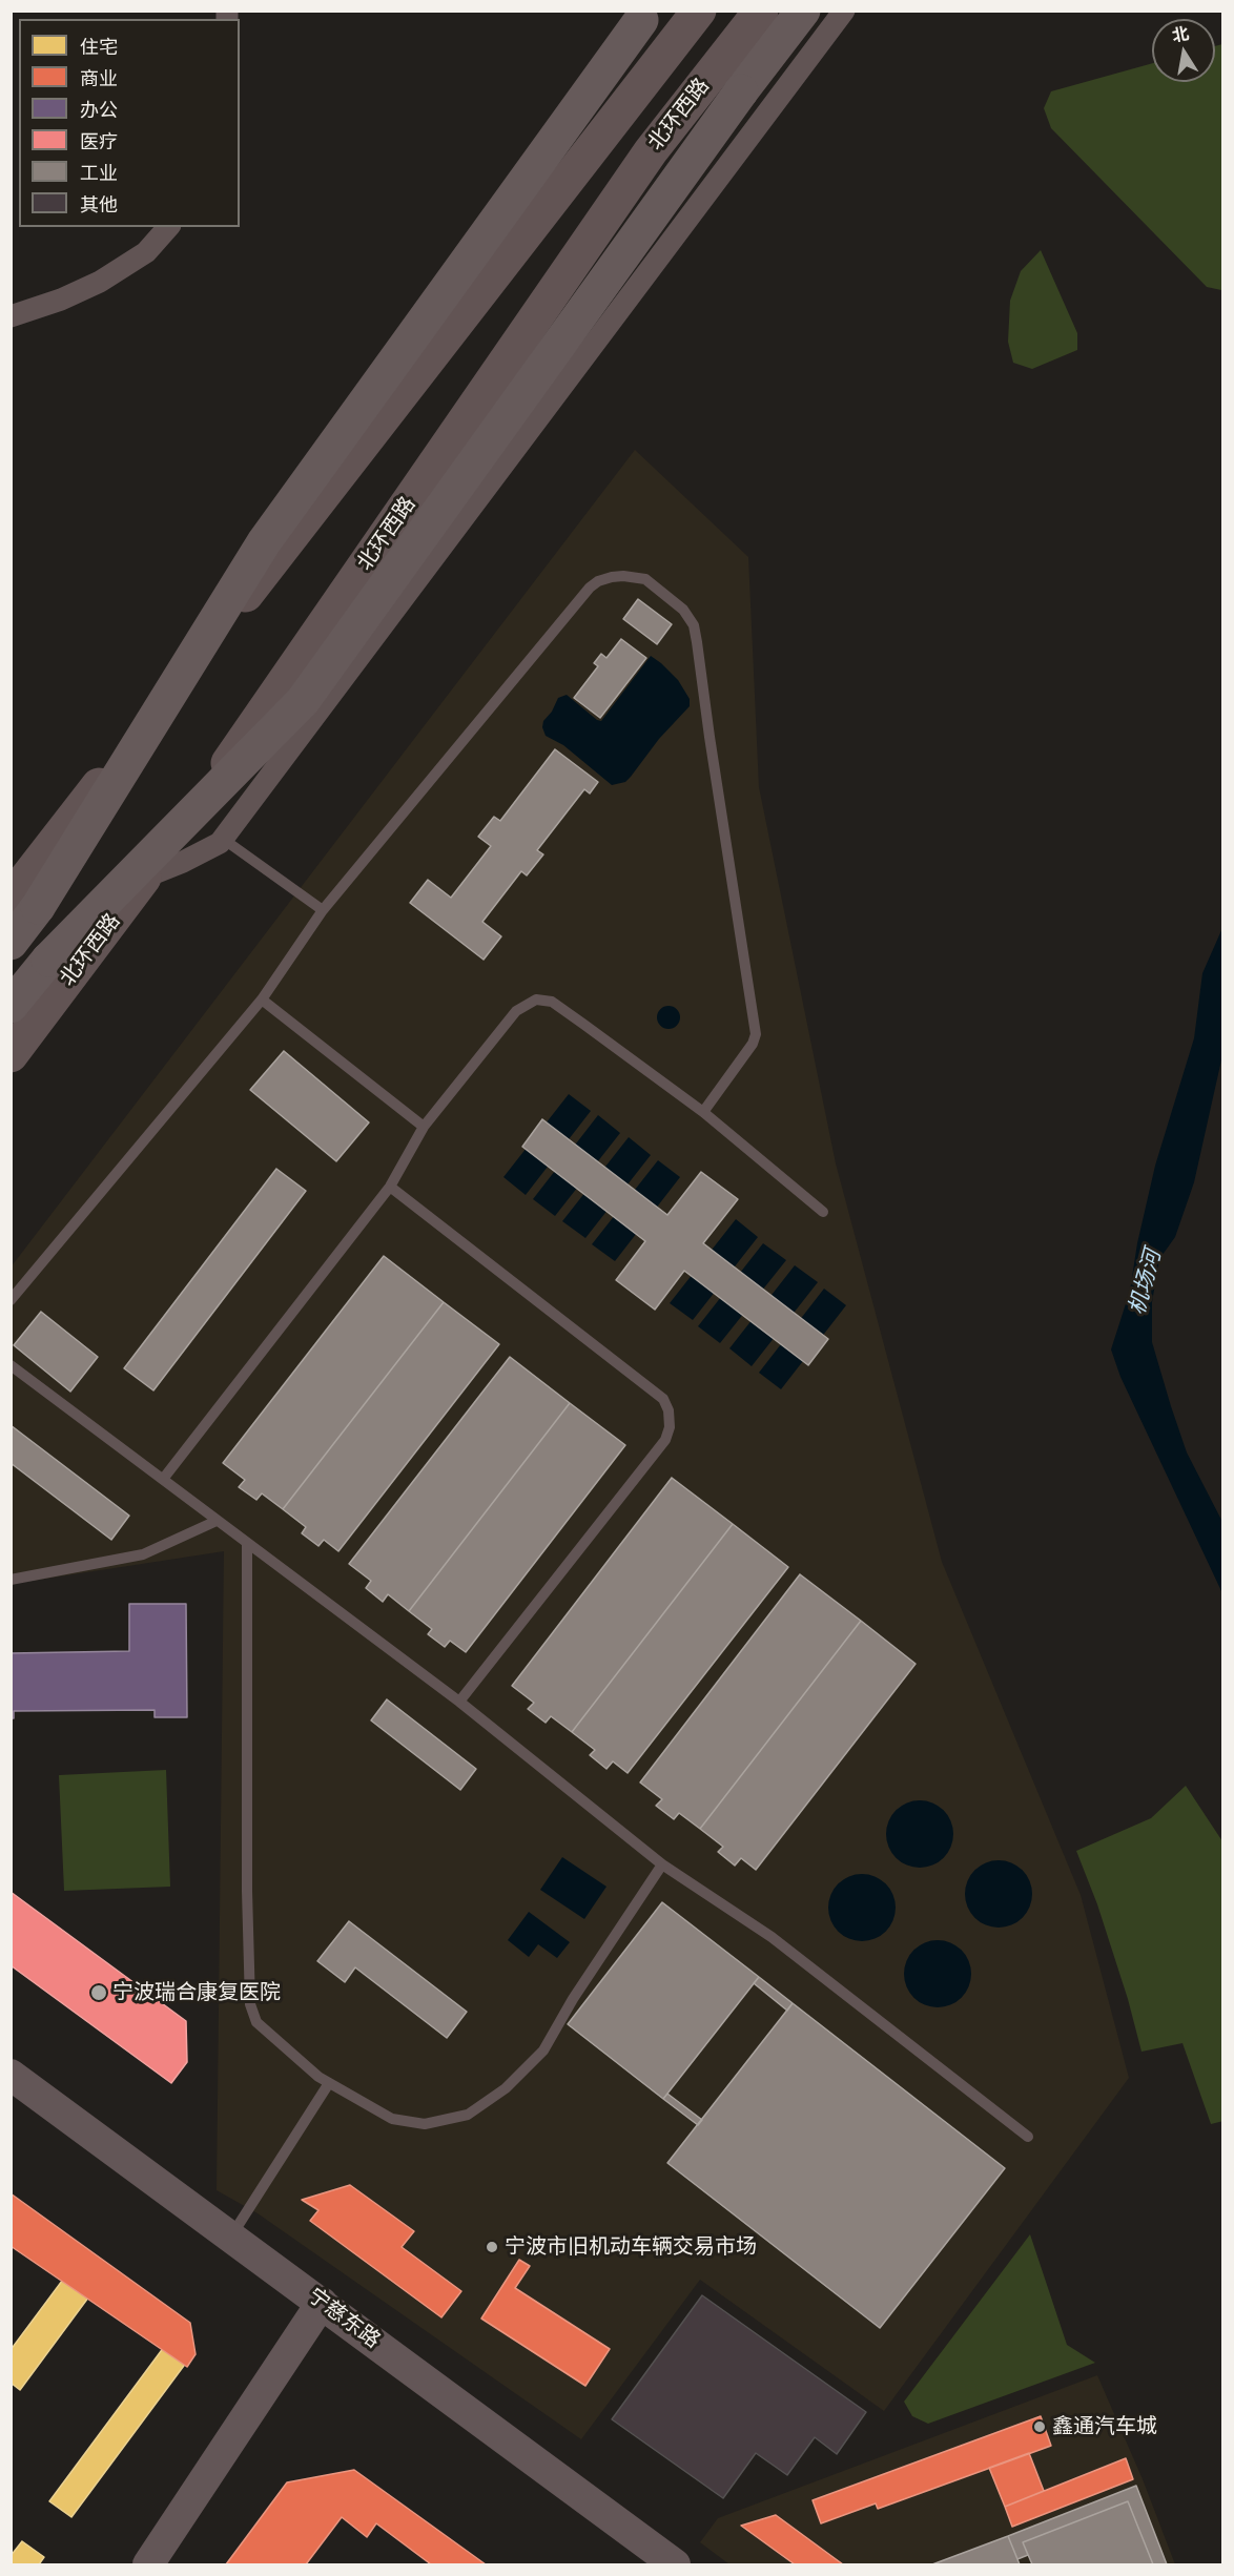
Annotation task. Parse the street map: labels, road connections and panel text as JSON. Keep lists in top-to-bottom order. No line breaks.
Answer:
{"streets":{"main road":["北环西路","宁慈东路"]},"water":["机场河"],"places":["宁波瑞合康复医院","宁波市旧机动车辆交易市场","鑫通汽车城"],"legend":["住宅","商业","办公","医疗","工业","其他"],"north":"top"}
